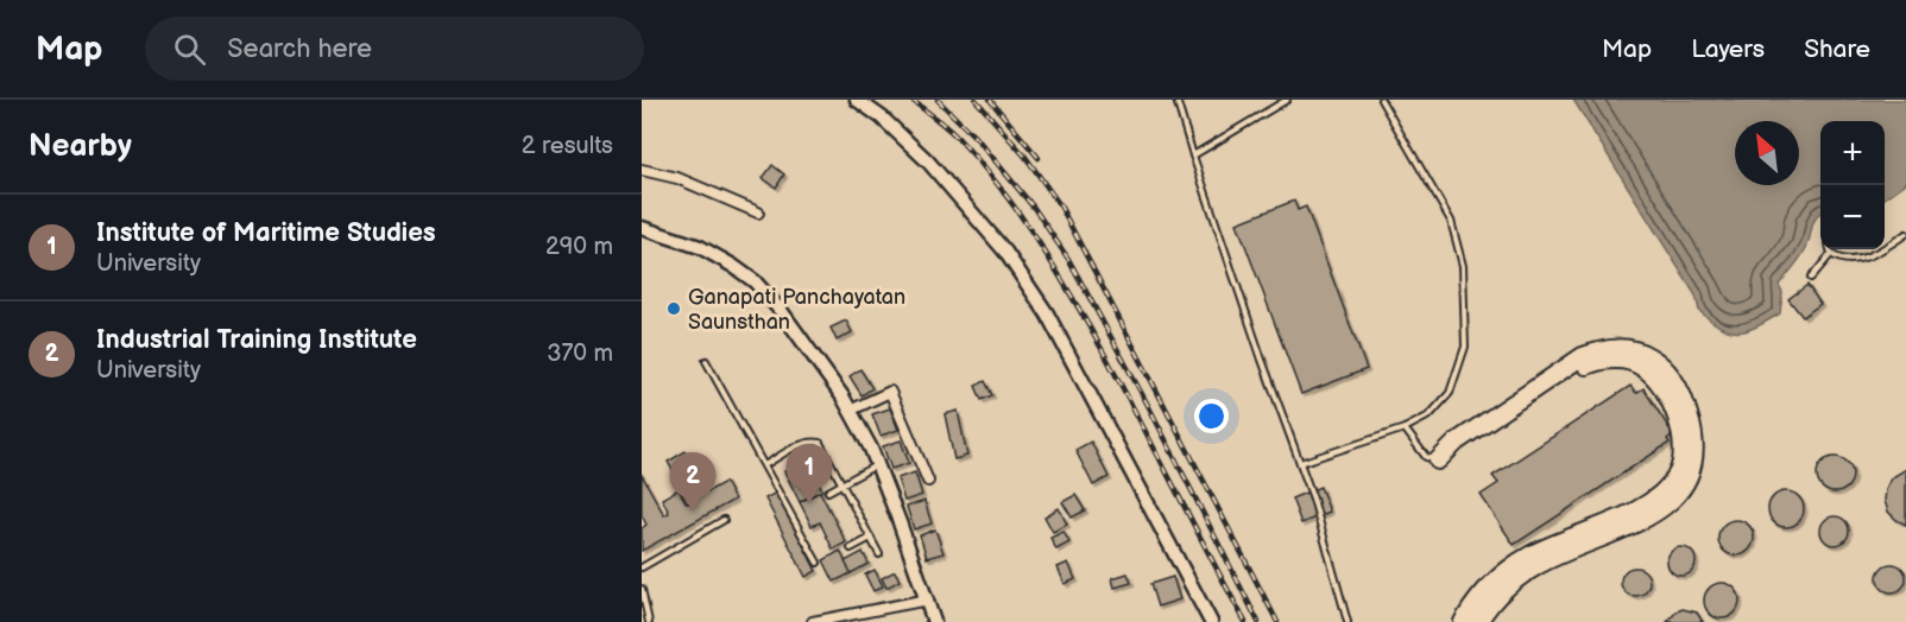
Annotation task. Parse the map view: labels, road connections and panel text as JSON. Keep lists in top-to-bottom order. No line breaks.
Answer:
{"places":["Ganapati Panchayatan Saunsthan"],"north":"top left","page":{"header":"Map","search":"Search here","nav":["Map","Layers","Share"],"heading":["Nearby","2 results"],"map_buttons":["+","−"],"list":[{"mark":"1","name":"Institute of Maritime Studies","note":"University","value":"290 m"},{"mark":"2","name":"Industrial Training Institute","note":"University","value":"370 m"}],"pins":["1","2"]}}
